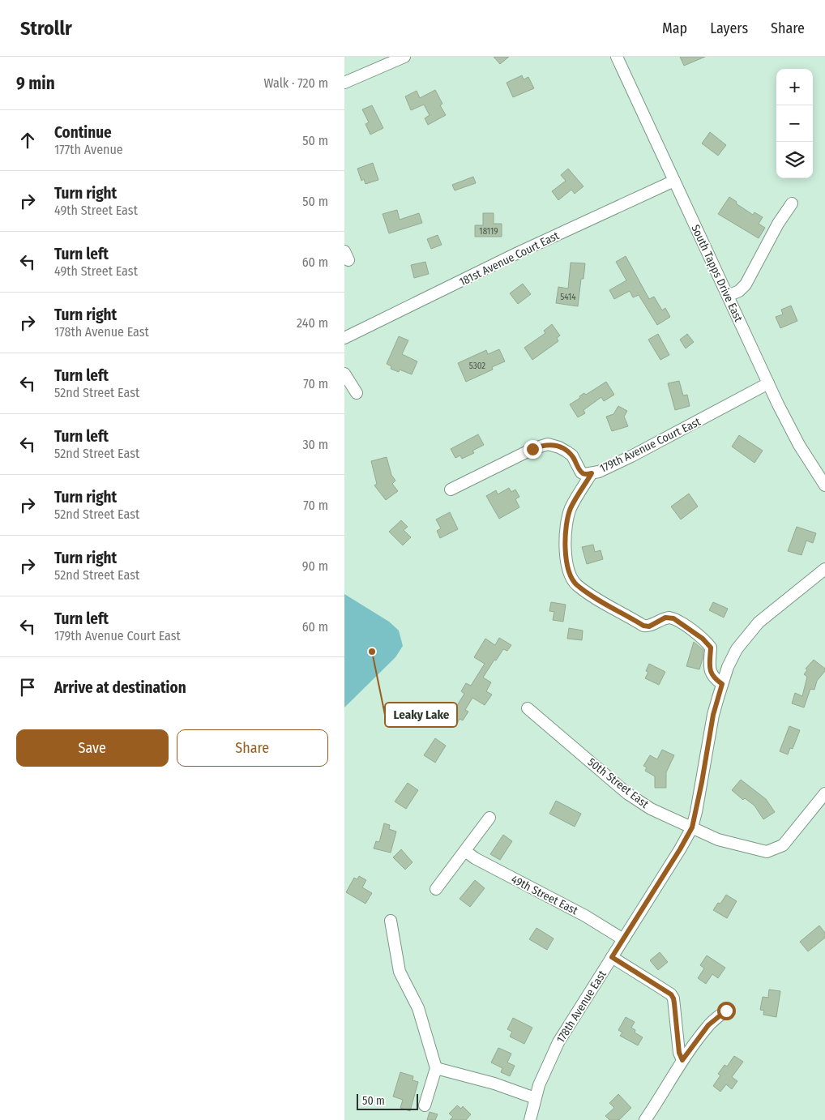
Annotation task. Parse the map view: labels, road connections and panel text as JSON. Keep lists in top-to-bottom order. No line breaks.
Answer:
{"streets":{"street":["181st Avenue Court East","South Tapps Drive East","179th Avenue Court East","50th Street East","49th Street East","178th Avenue East"]},"crossings":[["181st Avenue Court East","South Tapps Drive East"],["South Tapps Drive East","179th Avenue Court East"],["50th Street East","178th Avenue East"],["49th Street East","178th Avenue East"]],"places":["Leaky Lake"],"house_numbers":["18119","5414","5302"],"scale_bar":"50 m","page":{"header":"Strollr","nav":["Map","Layers","Share"],"heading":["9 min","Walk · 720 m"],"map_buttons":["+","−"],"list":[["Continue","177th Avenue","50 m"],["Turn right","49th Street East","50 m"],["Turn left","49th Street East","60 m"],["Turn right","178th Avenue East","240 m"],["Turn left","52nd Street East","70 m"],["Turn left","52nd Street East","30 m"],["Turn right","52nd Street East","70 m"],["Turn right","52nd Street East","90 m"],["Turn left","179th Avenue Court East","60 m"],"Arrive at destination"],"buttons":["Save","Share"],"scale":"50 m"}}
